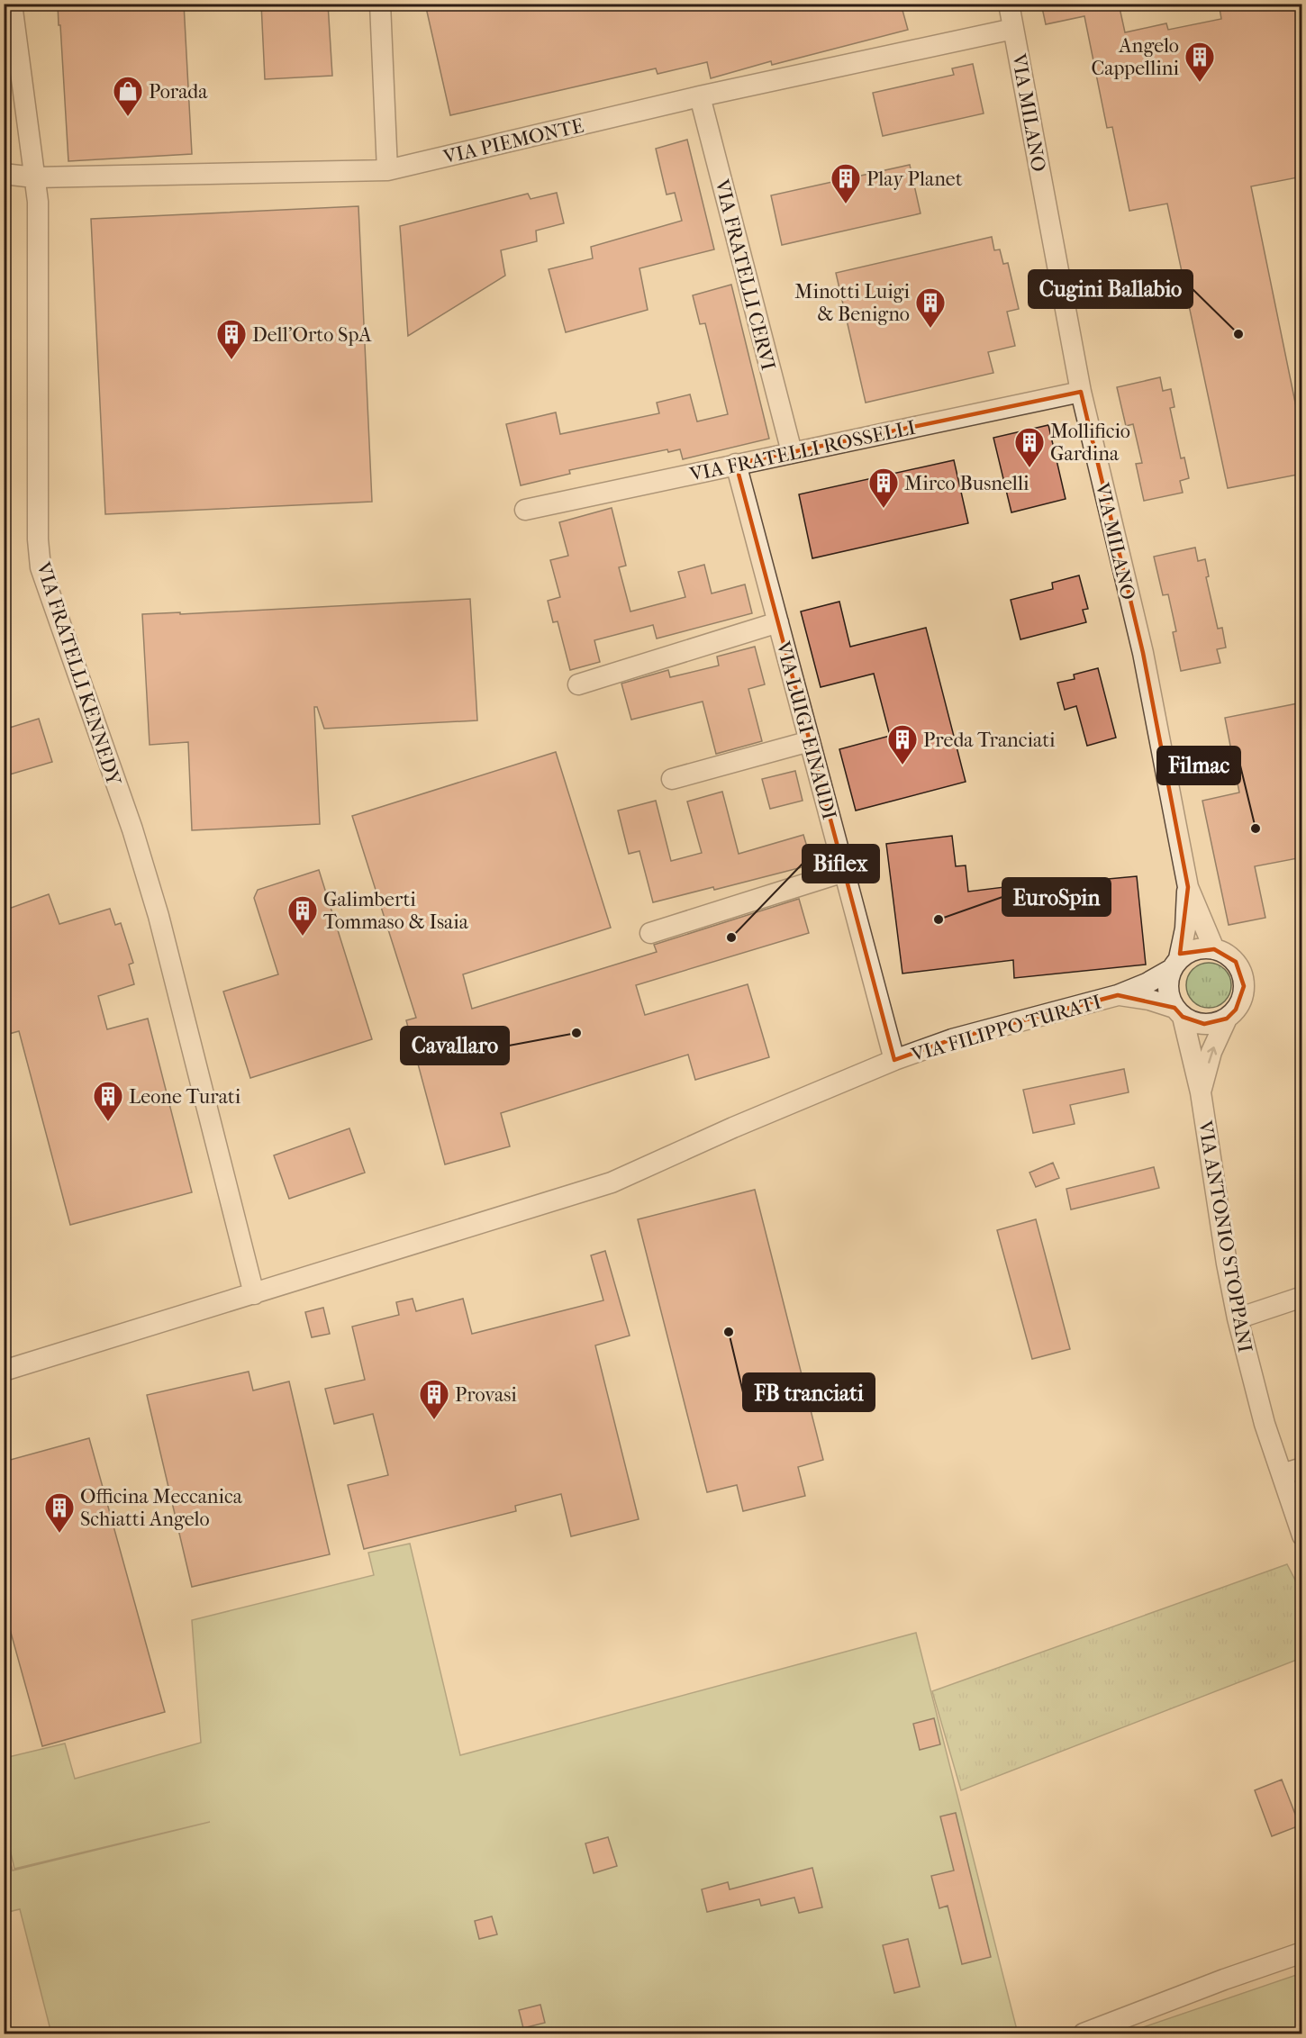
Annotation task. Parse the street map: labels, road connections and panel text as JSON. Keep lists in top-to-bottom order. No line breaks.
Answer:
{"streets":{"street":["VIA MILANO","VIA PIEMONTE","VIA FRATELLI CERVI","VIA FRATELLI ROSSELLI","VIA FRATELLI KENNEDY","VIA LUIGI EINAUDI","VIA FILIPPO TURATI","VIA ANTONIO STOPPANI"]},"crossings":[["VIA MILANO","VIA PIEMONTE"],["VIA MILANO","VIA FRATELLI ROSSELLI"],["VIA MILANO","VIA FILIPPO TURATI"],["VIA MILANO","VIA ANTONIO STOPPANI"],["VIA PIEMONTE","VIA FRATELLI CERVI"],["VIA PIEMONTE","VIA FRATELLI KENNEDY"],["VIA FRATELLI CERVI","VIA FRATELLI ROSSELLI"],["VIA FRATELLI ROSSELLI","VIA LUIGI EINAUDI"],["VIA FRATELLI KENNEDY","VIA FILIPPO TURATI"],["VIA LUIGI EINAUDI","VIA FILIPPO TURATI"],["VIA FILIPPO TURATI","VIA ANTONIO STOPPANI"]],"places":{"building":["Angelo Cappellini","Play Planet","Minotti Luigi & Benigno","Dell'Orto SpA","Mollificio Gardina","Mirco Busnelli","Preda Tranciati","Galimberti Tommaso & Isaia","Leone Turati","Provasi","Officina Meccanica Schiatti Angelo"],"shop":["Porada"],"other":["Cugini Ballabio","Filmac","EuroSpin","Biflex","Cavallaro","FB tranciati"]}}
